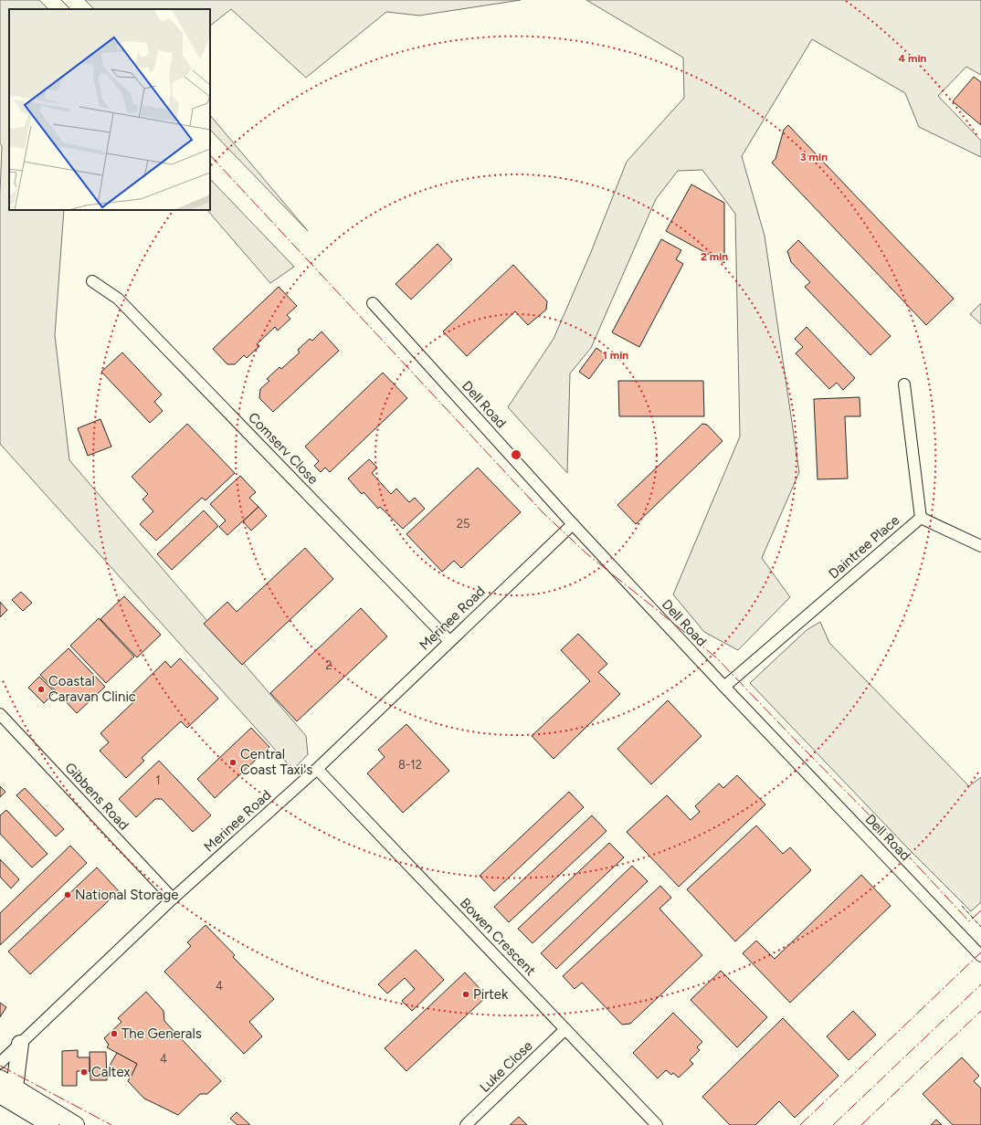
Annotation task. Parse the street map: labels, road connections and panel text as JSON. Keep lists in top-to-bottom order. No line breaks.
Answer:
{"streets":{"street":["Dell Road","Comserv Close","Daintree Place","Merinee Road","Gibbens Road","Bowen Crescent","Luke Close"]},"crossings":[["Dell Road","Daintree Place"],["Dell Road","Merinee Road"],["Comserv Close","Merinee Road"],["Merinee Road","Gibbens Road"],["Merinee Road","Bowen Crescent"],["Bowen Crescent","Luke Close"]],"places":["Coastal Caravan Clinic","Central Coast Taxi's","National Storage","Pirtek","The Generals","Caltex"],"house_numbers":["25","2","8-12","1","4","4"],"rings":["4 min","3 min","2 min","1 min"]}
